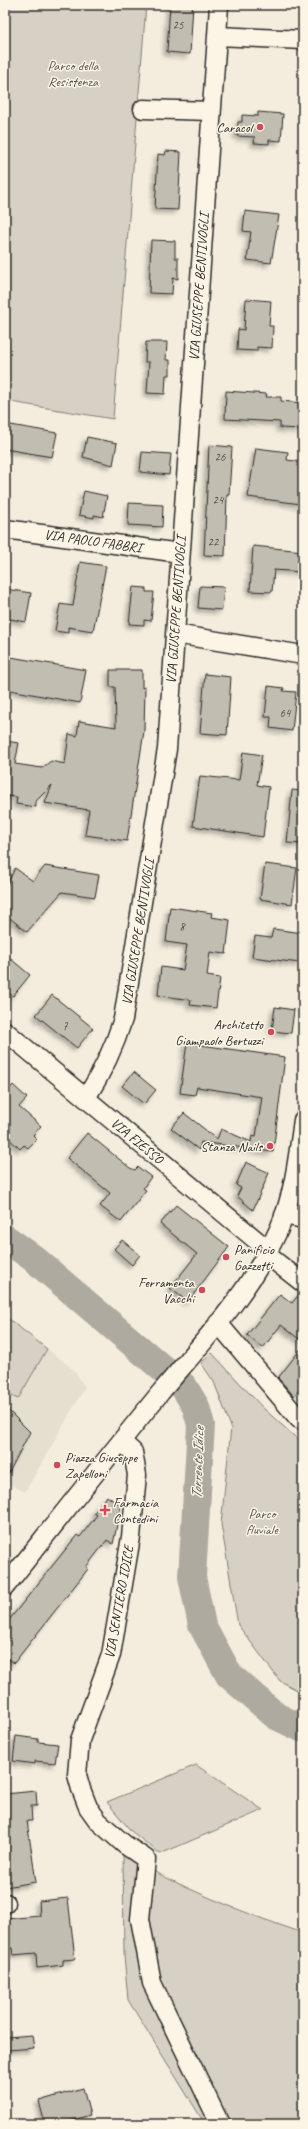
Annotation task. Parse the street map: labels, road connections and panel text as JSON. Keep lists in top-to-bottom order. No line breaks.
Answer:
{"streets":{"street":["VIA GIUSEPPE BENTIVOGLI","VIA PAOLO FABBRI","VIA FIESSO","VIA SENTIERO IDICE"]},"crossings":[["VIA GIUSEPPE BENTIVOGLI","VIA PAOLO FABBRI"],["VIA GIUSEPPE BENTIVOGLI","VIA FIESSO"]],"water":["Torrente Idice"],"parks":["Parco della Resistenza","Parco fluviale"],"places":{"other":["Caracol","Architetto Giampaolo Bertuzzi","Stanza Nails","Panificio Gazzetti","Ferramenta Vacchi","Piazza Giuseppe Zapelloni"],"health":["Farmacia Contedini"]},"house_numbers":["25","26","24","22","64","8","7"]}
